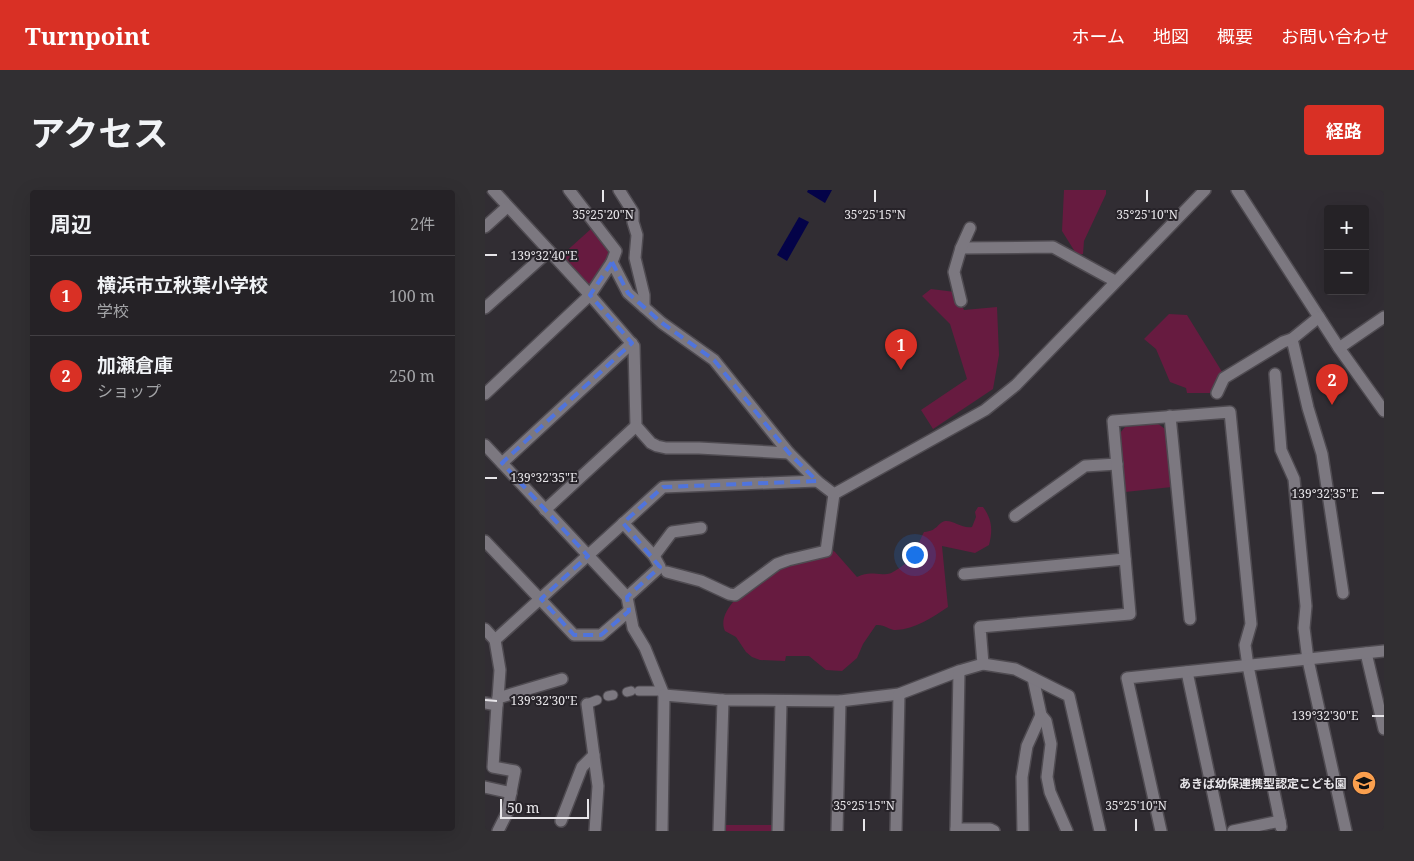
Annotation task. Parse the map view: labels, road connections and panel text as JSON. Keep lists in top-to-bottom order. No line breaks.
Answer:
{"places":{"school or university":["あきば幼保連携型認定こども園"]},"scale_bar":"50 m","page":{"header":"Turnpoint","nav":["ホーム","地図","概要","お問い合わせ"],"title":"アクセス","buttons":"経路","heading":["周辺","2件"],"map_buttons":["+","−"],"list":[{"mark":"1","name":"横浜市立秋葉小学校","note":"学校","value":"100 m"},{"mark":"2","name":"加瀬倉庫","note":"ショップ","value":"250 m"}],"pins":["1","2"],"scale":"50 m"},"coordinates":["35°25'20\"N","35°25'15\"N","35°25'10\"N","139°32'40\"E","139°32'35\"E","139°32'30\"E"]}
